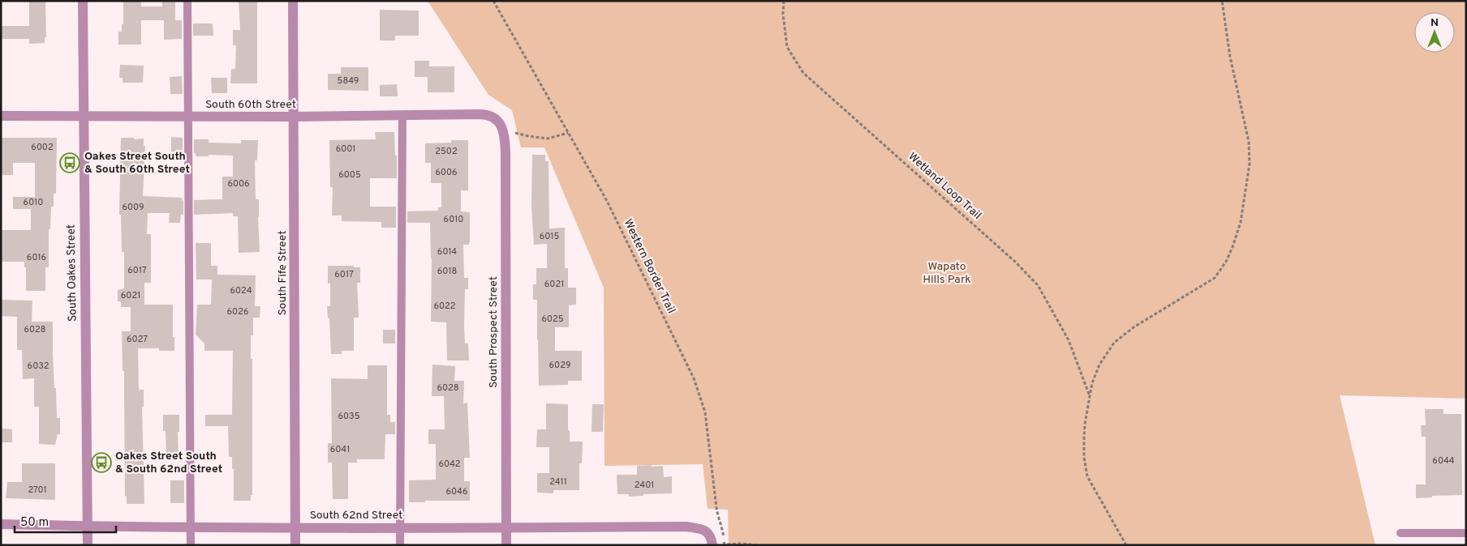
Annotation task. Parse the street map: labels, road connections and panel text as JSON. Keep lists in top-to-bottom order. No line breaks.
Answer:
{"streets":{"street":["South 60th Street","South Oakes Street","South Fife Street","South Prospect Street","South 62nd Street"],"path":["Wetland Loop Trail","Western Border Trail"]},"crossings":[["South 60th Street","South Oakes Street"],["South 60th Street","South Fife Street"],["South 60th Street","South Prospect Street"],["South Oakes Street","South 62nd Street"],["South Fife Street","South 62nd Street"],["South Prospect Street","South 62nd Street"]],"parks":["Wapato Hills Park"],"places":{"bus stop":["Oakes Street South & South 60th Street","Oakes Street South & South 62nd Street"]},"house_numbers":["5849","6002","6001","2502","6006","6005","6006","6010","6009","6010","6015","6014","6016","6017","6018","6017","6021","6024","6021","6022","6026","6025","6028","6027","6029","6032","6028","6035","6041","6044","6042","2411","2401","2701","6046"],"scale_bar":"50 m","north":"top"}
